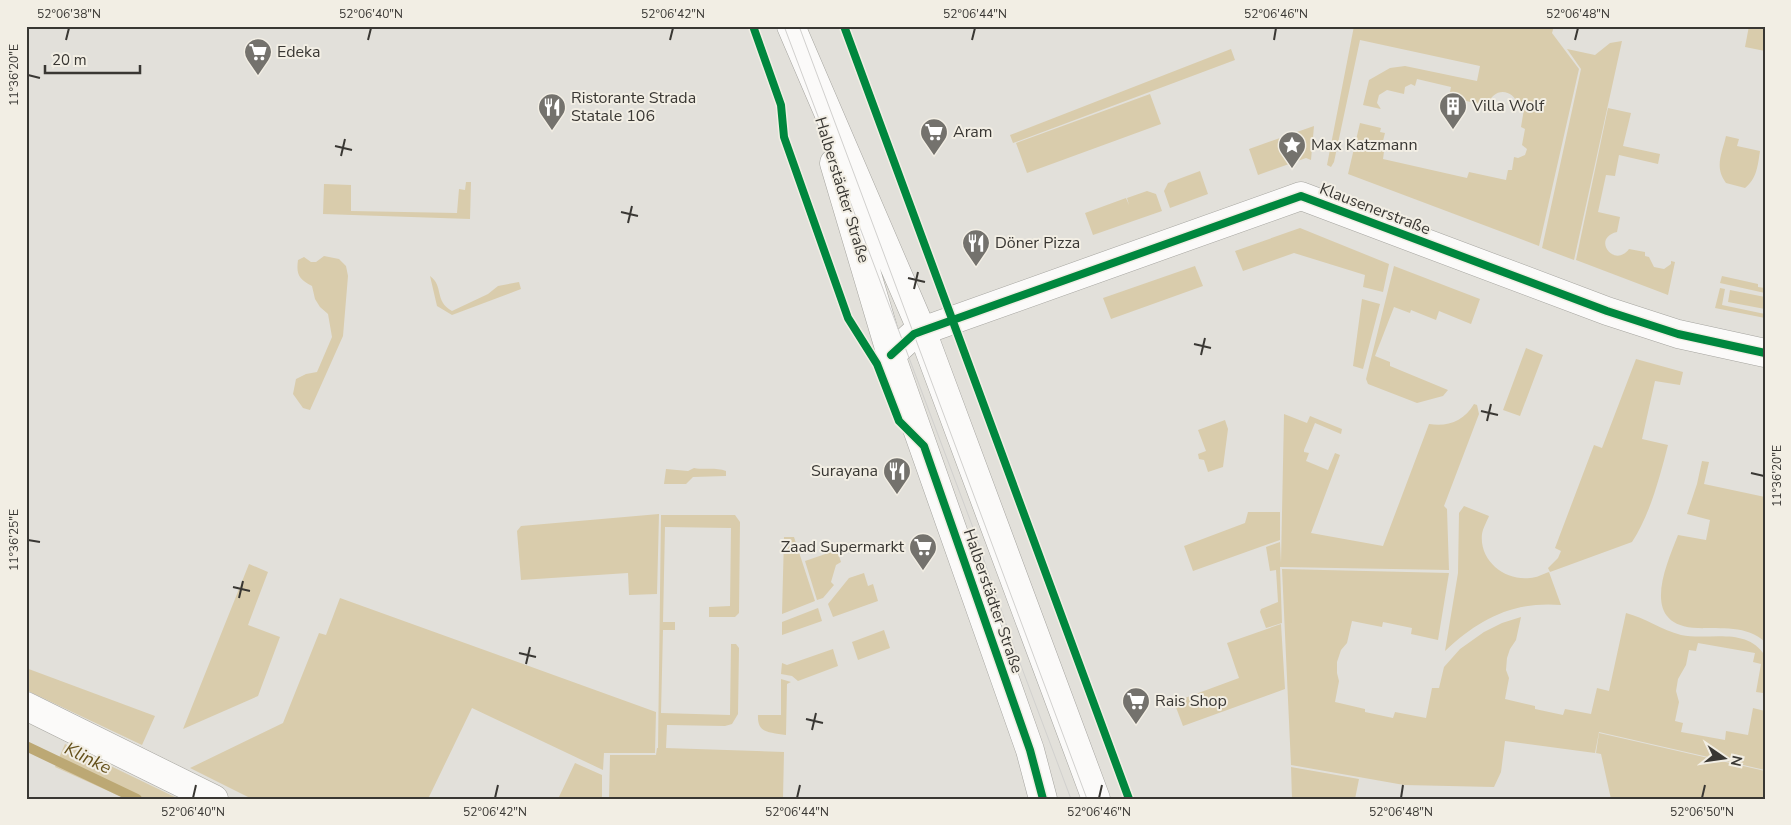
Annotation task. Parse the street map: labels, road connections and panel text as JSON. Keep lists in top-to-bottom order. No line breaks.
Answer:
{"streets":{"street":["Halberstädter Straße","Klausenerstraße"]},"crossings":[["Halberstädter Straße","Klausenerstraße"]],"water":["Klinke"],"places":{"supermarket":["Edeka","Aram","Zaad Supermarkt","Rais Shop"],"building":["Villa Wolf"],"restaurant":["Ristorante Strada Statale 106","Döner Pizza","Surayana"],"place":["Max Katzmann"]},"scale_bar":"20 m","north":"right","coordinates":["52°06'38\"N","52°06'40\"N","52°06'42\"N","52°06'44\"N","52°06'46\"N","52°06'48\"N","11°36'20\"E","11°36'25\"E","52°06'50\"N"]}
